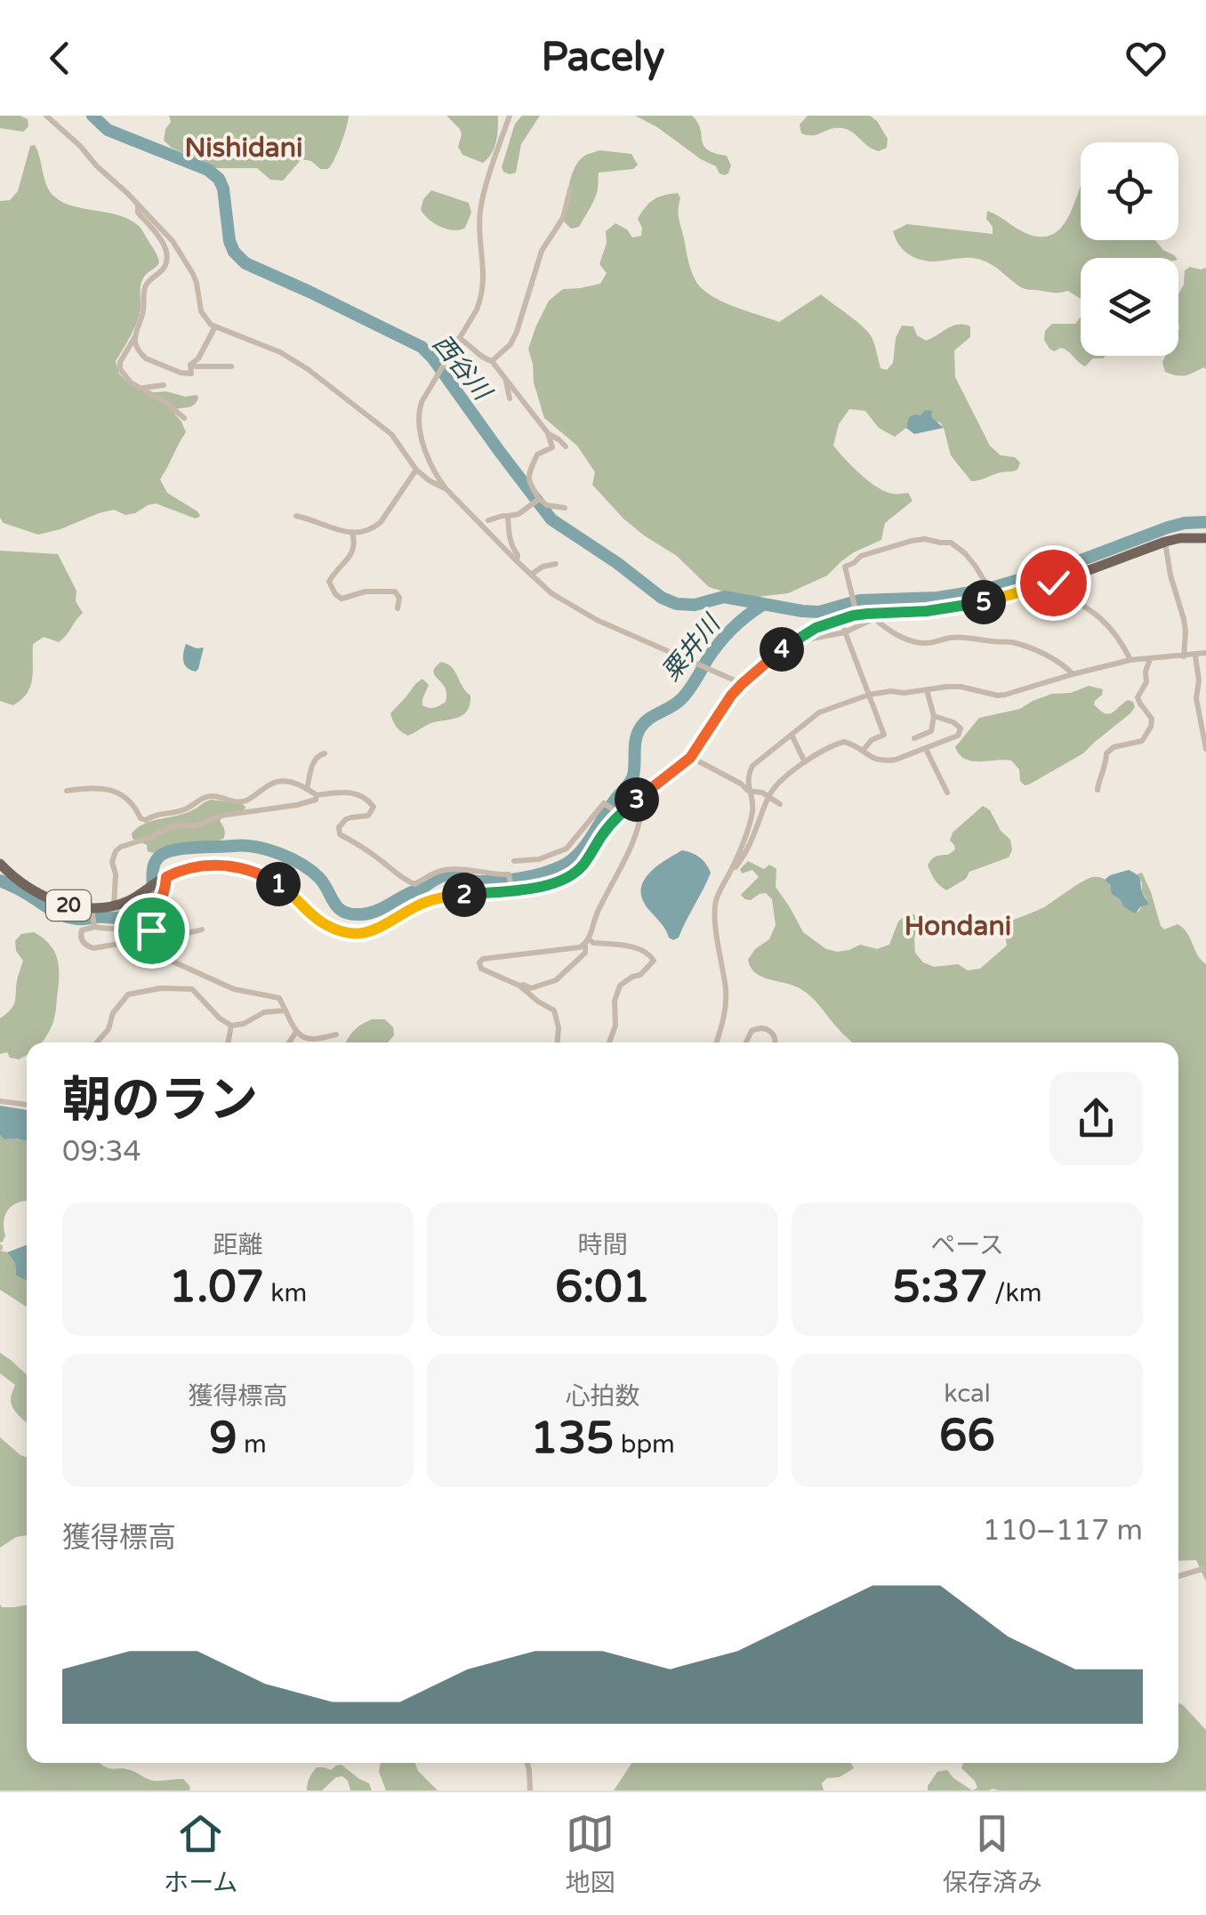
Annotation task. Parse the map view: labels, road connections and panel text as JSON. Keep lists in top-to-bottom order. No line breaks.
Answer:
{"streets":{"main road":["20"]},"districts":["Nishidani","Hondani"],"water":["西谷川","粟井川"],"page":{"header":"Pacely","pins":["5","4","3","1","2"],"heading":["朝のラン","09:34"],"stats":[["距離","1.07 km"],["時間","6:01"],["ペース","5:37 /km"],["獲得標高","9 m"],["心拍数","135 bpm"],["kcal","66"]],"chart":["獲得標高","110–117 m"],"tabs":["ホーム","地図","保存済み"]}}
